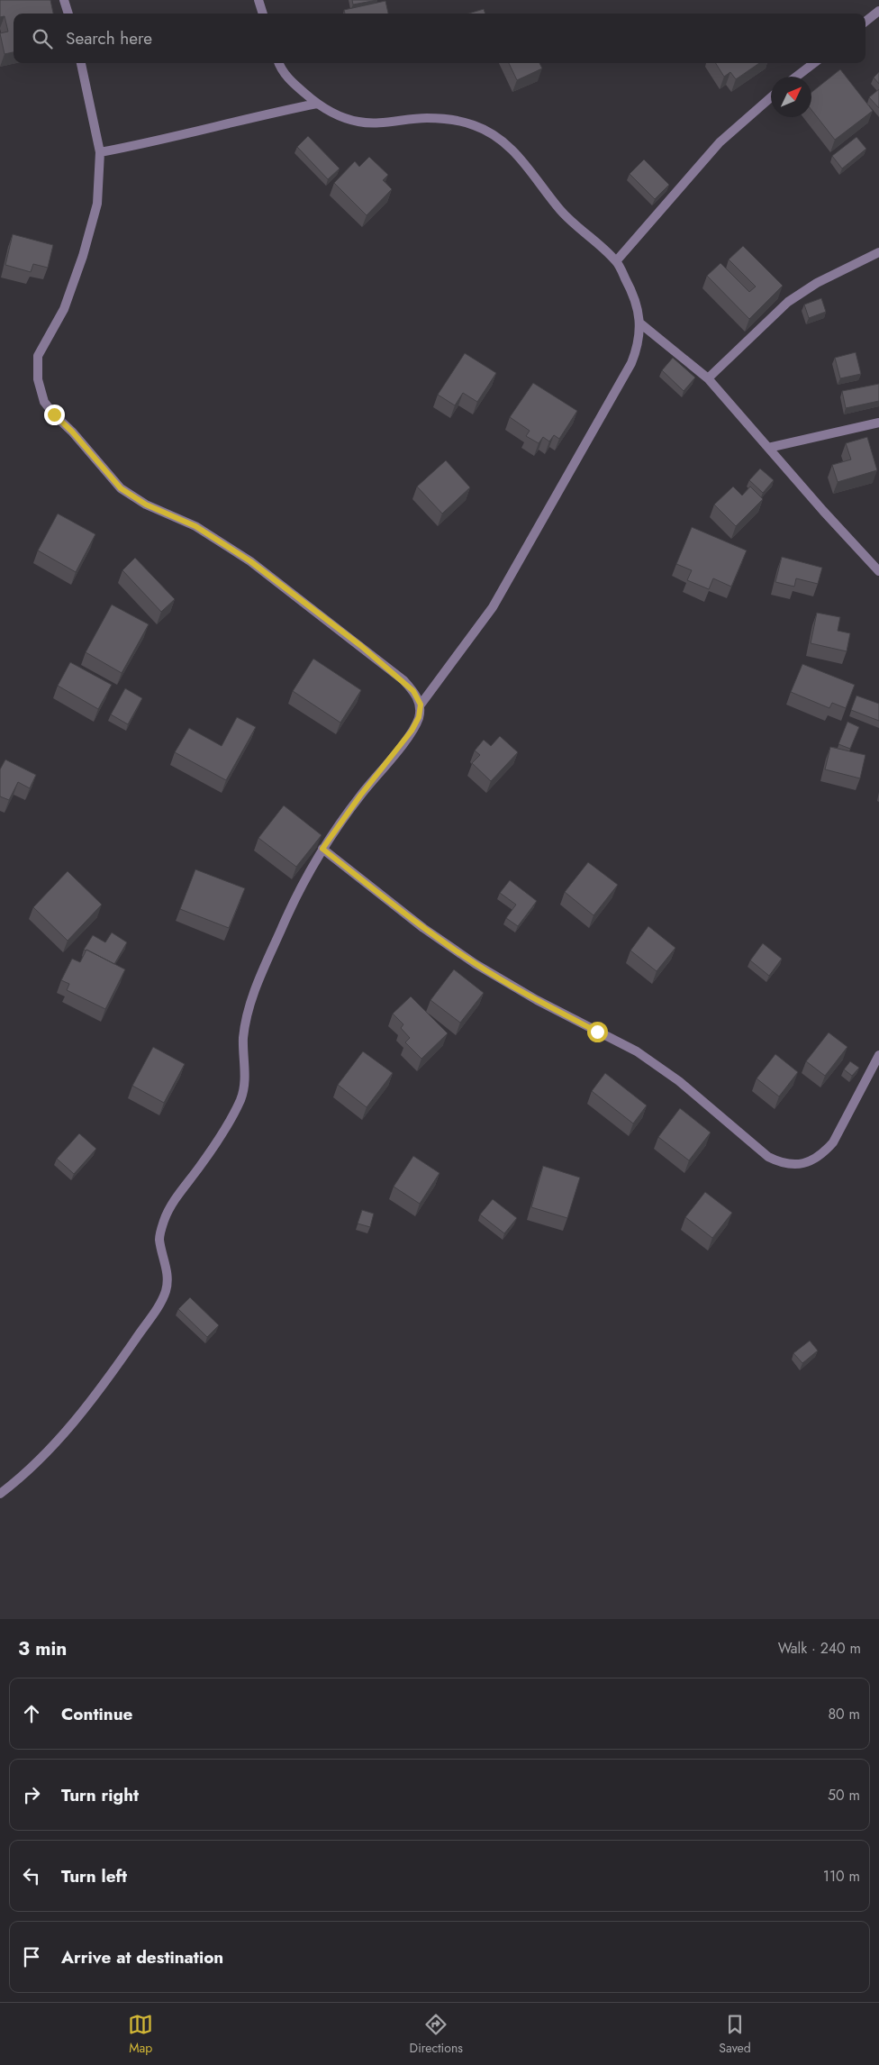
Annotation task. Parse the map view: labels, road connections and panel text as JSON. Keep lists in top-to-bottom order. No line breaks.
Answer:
{"north":"top right","page":{"search":"Search here","heading":["3 min","Walk · 240 m"],"list":[["Continue","80 m"],["Turn right","50 m"],["Turn left","110 m"],"Arrive at destination"],"nav":["Map","Directions","Saved"]}}
